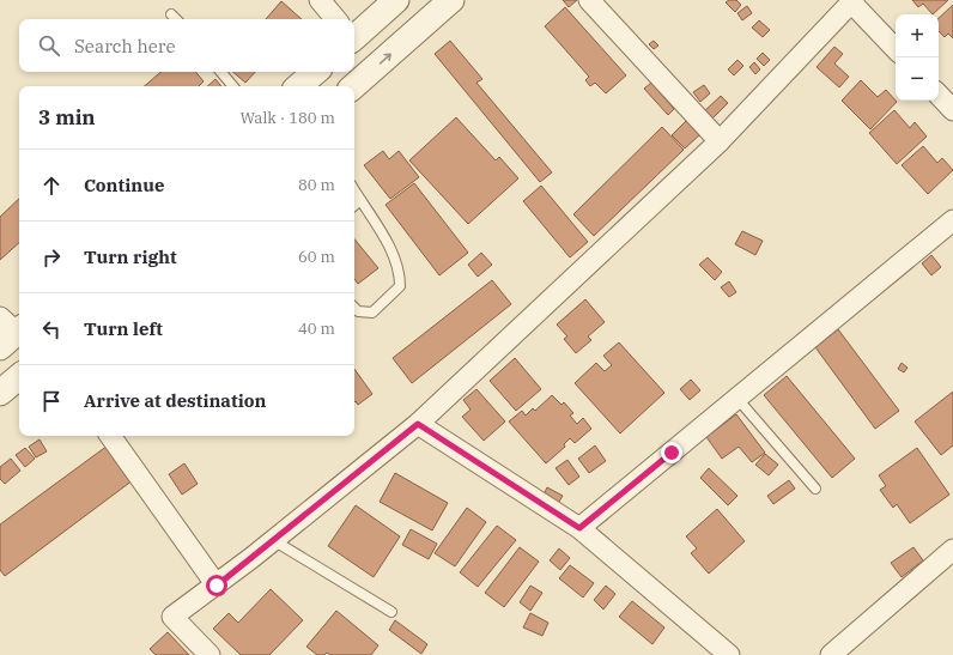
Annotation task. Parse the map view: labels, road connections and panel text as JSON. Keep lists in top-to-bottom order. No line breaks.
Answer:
{"page":{"map_buttons":["+","−"],"search":"Search here","heading":["3 min","Walk · 180 m"],"list":[["Continue","80 m"],["Turn right","60 m"],["Turn left","40 m"],"Arrive at destination"]}}
